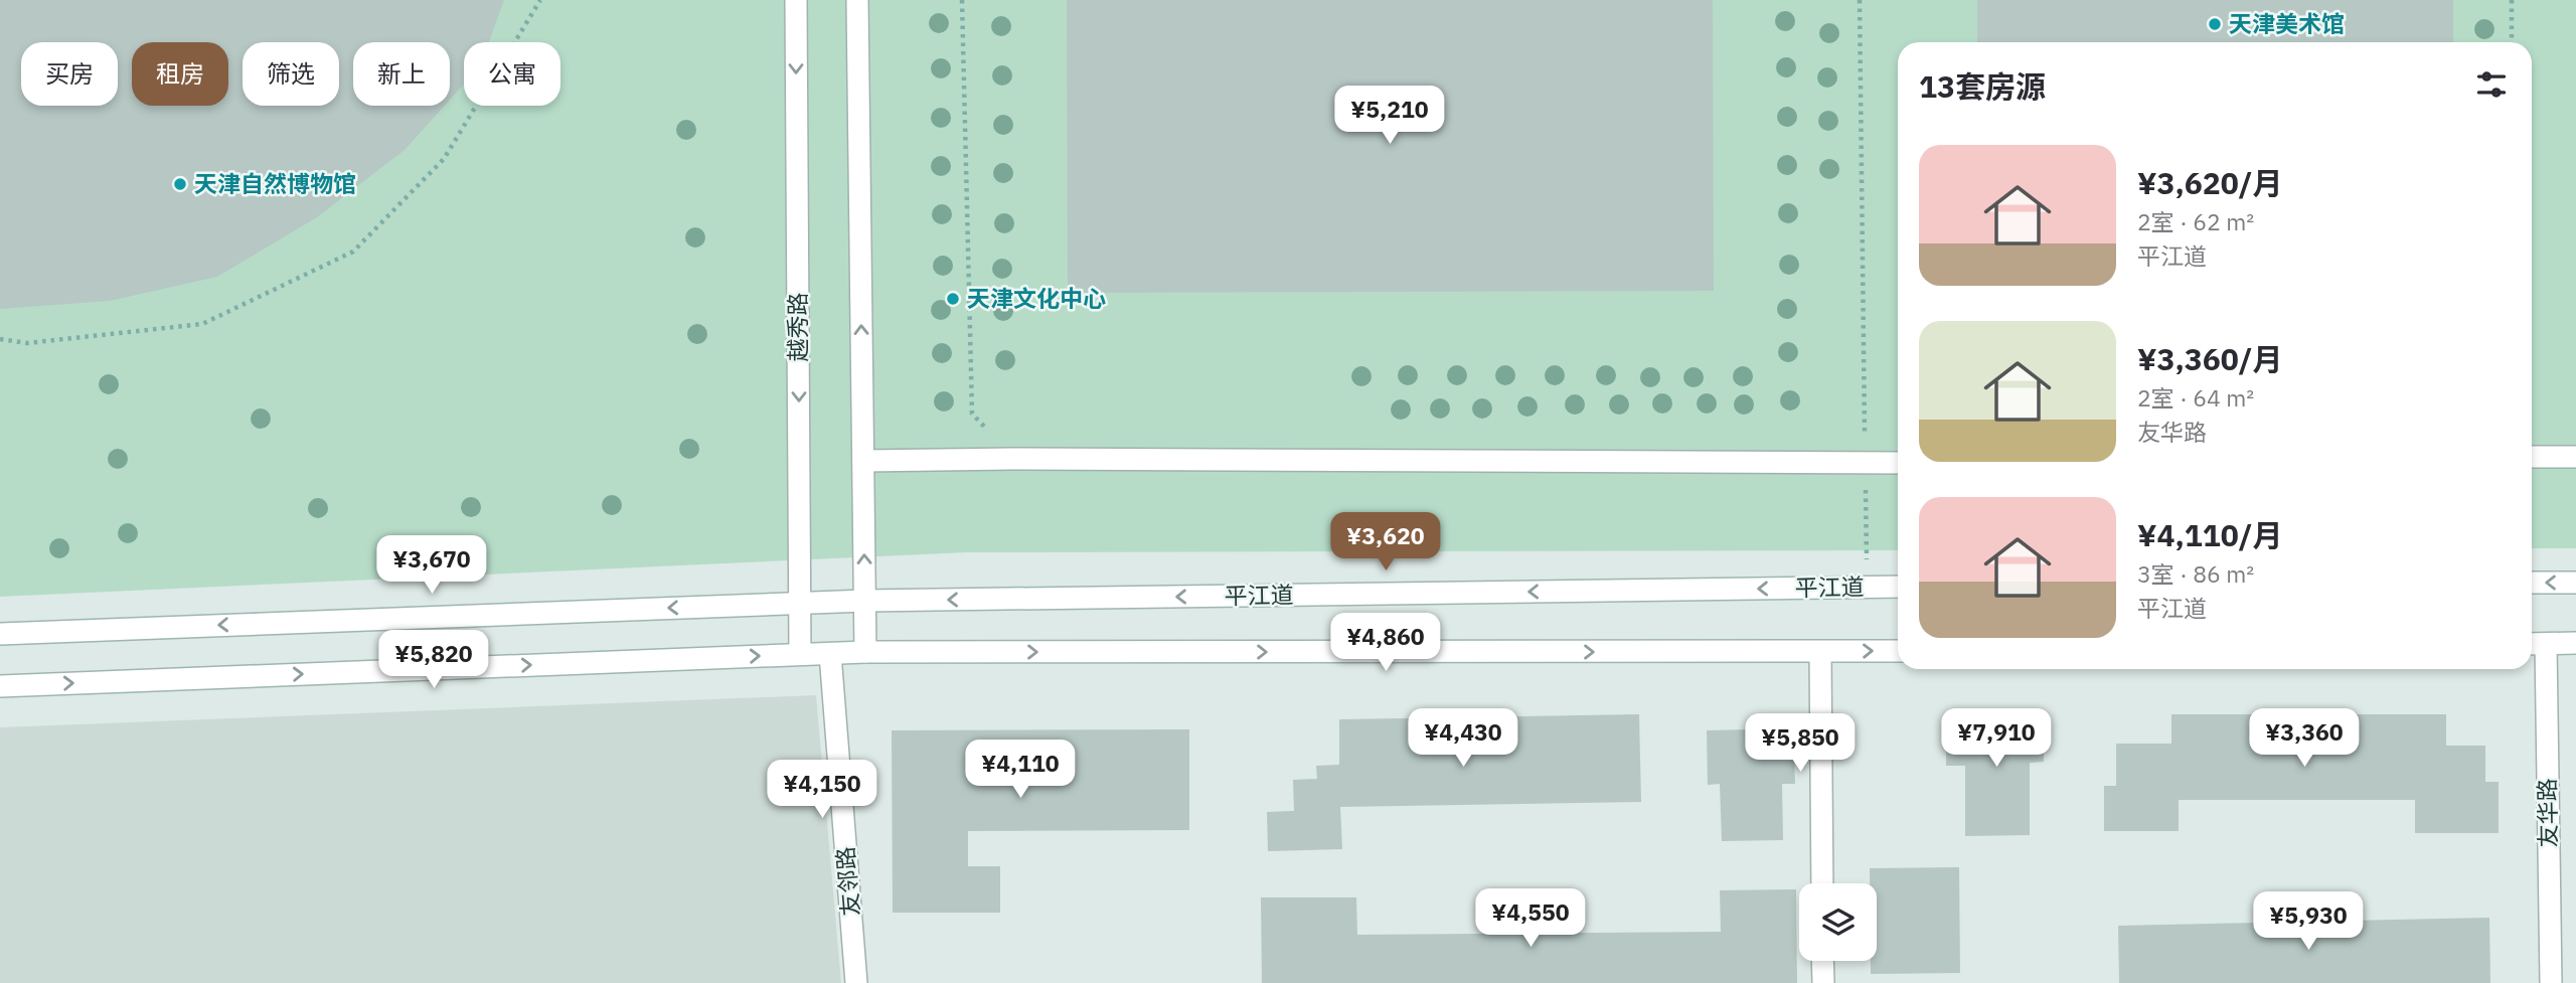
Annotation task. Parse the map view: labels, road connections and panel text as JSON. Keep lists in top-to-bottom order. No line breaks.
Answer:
{"streets":{"main road":["越秀路","平江道","友华路","友邻路"]},"crossings":[["越秀路","平江道"]],"places":["天津美术馆","天津自然博物馆","天津文化中心"],"page":{"chip":["买房","租房","筛选","新上","公寓"],"heading":"13套房源","price":["¥5,210","¥3,620","¥3,670","¥4,860","¥5,820","¥4,430","¥7,910","¥3,360","¥5,850","¥4,110","¥4,150","¥4,550","¥5,930"],"list":[{"name":"¥3,620/月","note":"2室 · 62 m² · 平江道"},{"name":"¥3,360/月","note":"2室 · 64 m² · 友华路"},{"name":"¥4,110/月","note":"3室 · 86 m² · 平江道"}]}}
